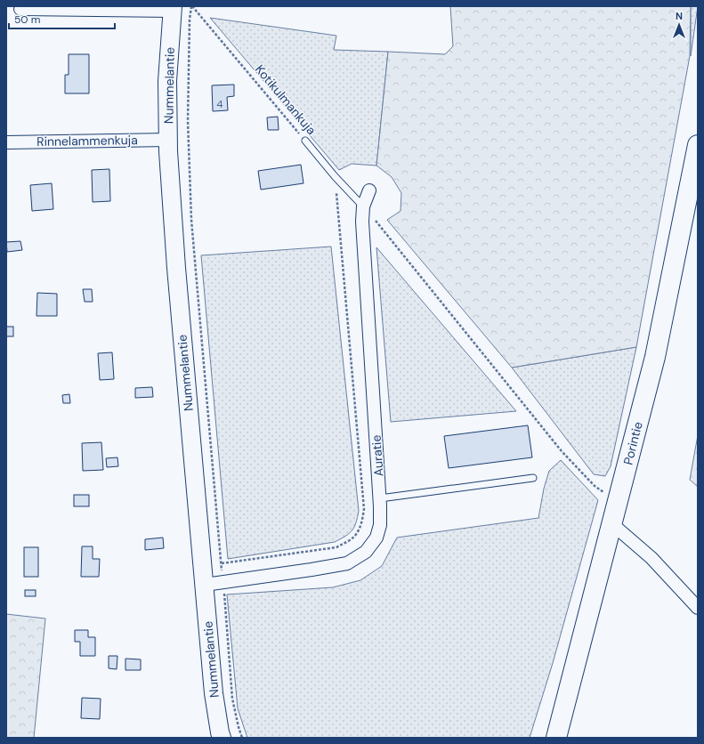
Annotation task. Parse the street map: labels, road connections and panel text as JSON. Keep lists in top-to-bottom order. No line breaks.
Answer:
{"streets":{"highway":["Porintie"],"street":["Nummelantie","Rinnelammenkuja","Auratie"],"lane":["Kotikulmankuja"]},"crossings":[["Nummelantie","Rinnelammenkuja"],["Nummelantie","Auratie"],["Kotikulmankuja","Auratie"]],"house_numbers":["4"],"scale_bar":"50 m","north":"top"}
